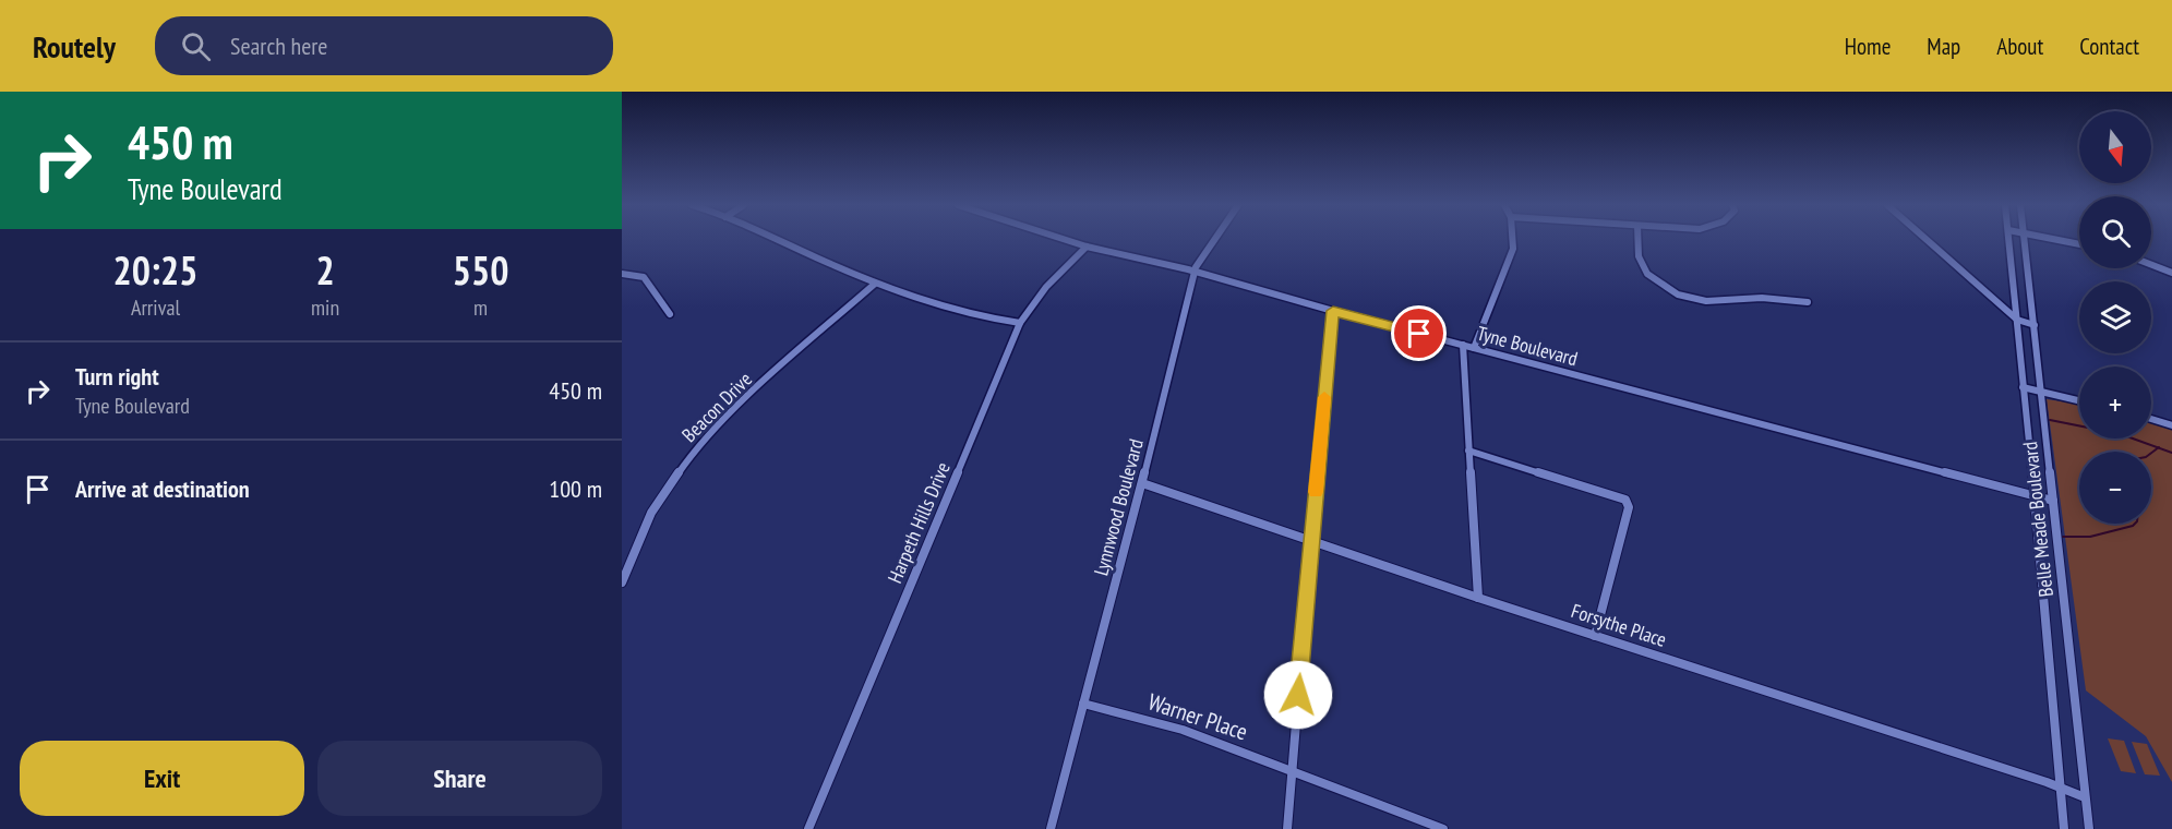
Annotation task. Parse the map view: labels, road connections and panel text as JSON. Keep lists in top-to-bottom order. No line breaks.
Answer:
{"streets":{"street":["Tyne Boulevard","Beacon Drive","Lynnwood Boulevard","Belle Meade Boulevard","Harpeth Hills Drive","Forsythe Place","Warner Place"]},"crossings":[["Tyne Boulevard","Lynnwood Boulevard"],["Tyne Boulevard","Belle Meade Boulevard"],["Tyne Boulevard","Harpeth Hills Drive"],["Lynnwood Boulevard","Forsythe Place"],["Lynnwood Boulevard","Warner Place"],["Belle Meade Boulevard","Forsythe Place"]],"north":"bottom","page":{"header":"Routely","search":"Search here","nav":["Home","Map","About","Contact"],"turn":["450 m","Tyne Boulevard"],"map_buttons":["+","−"],"eta":["20:25","Arrival","2","min","550","m"],"list":[{"name":"Turn right","note":"Tyne Boulevard","value":"450 m"},{"name":"Arrive at destination","value":"100 m"}],"buttons":["Exit","Share"]}}
